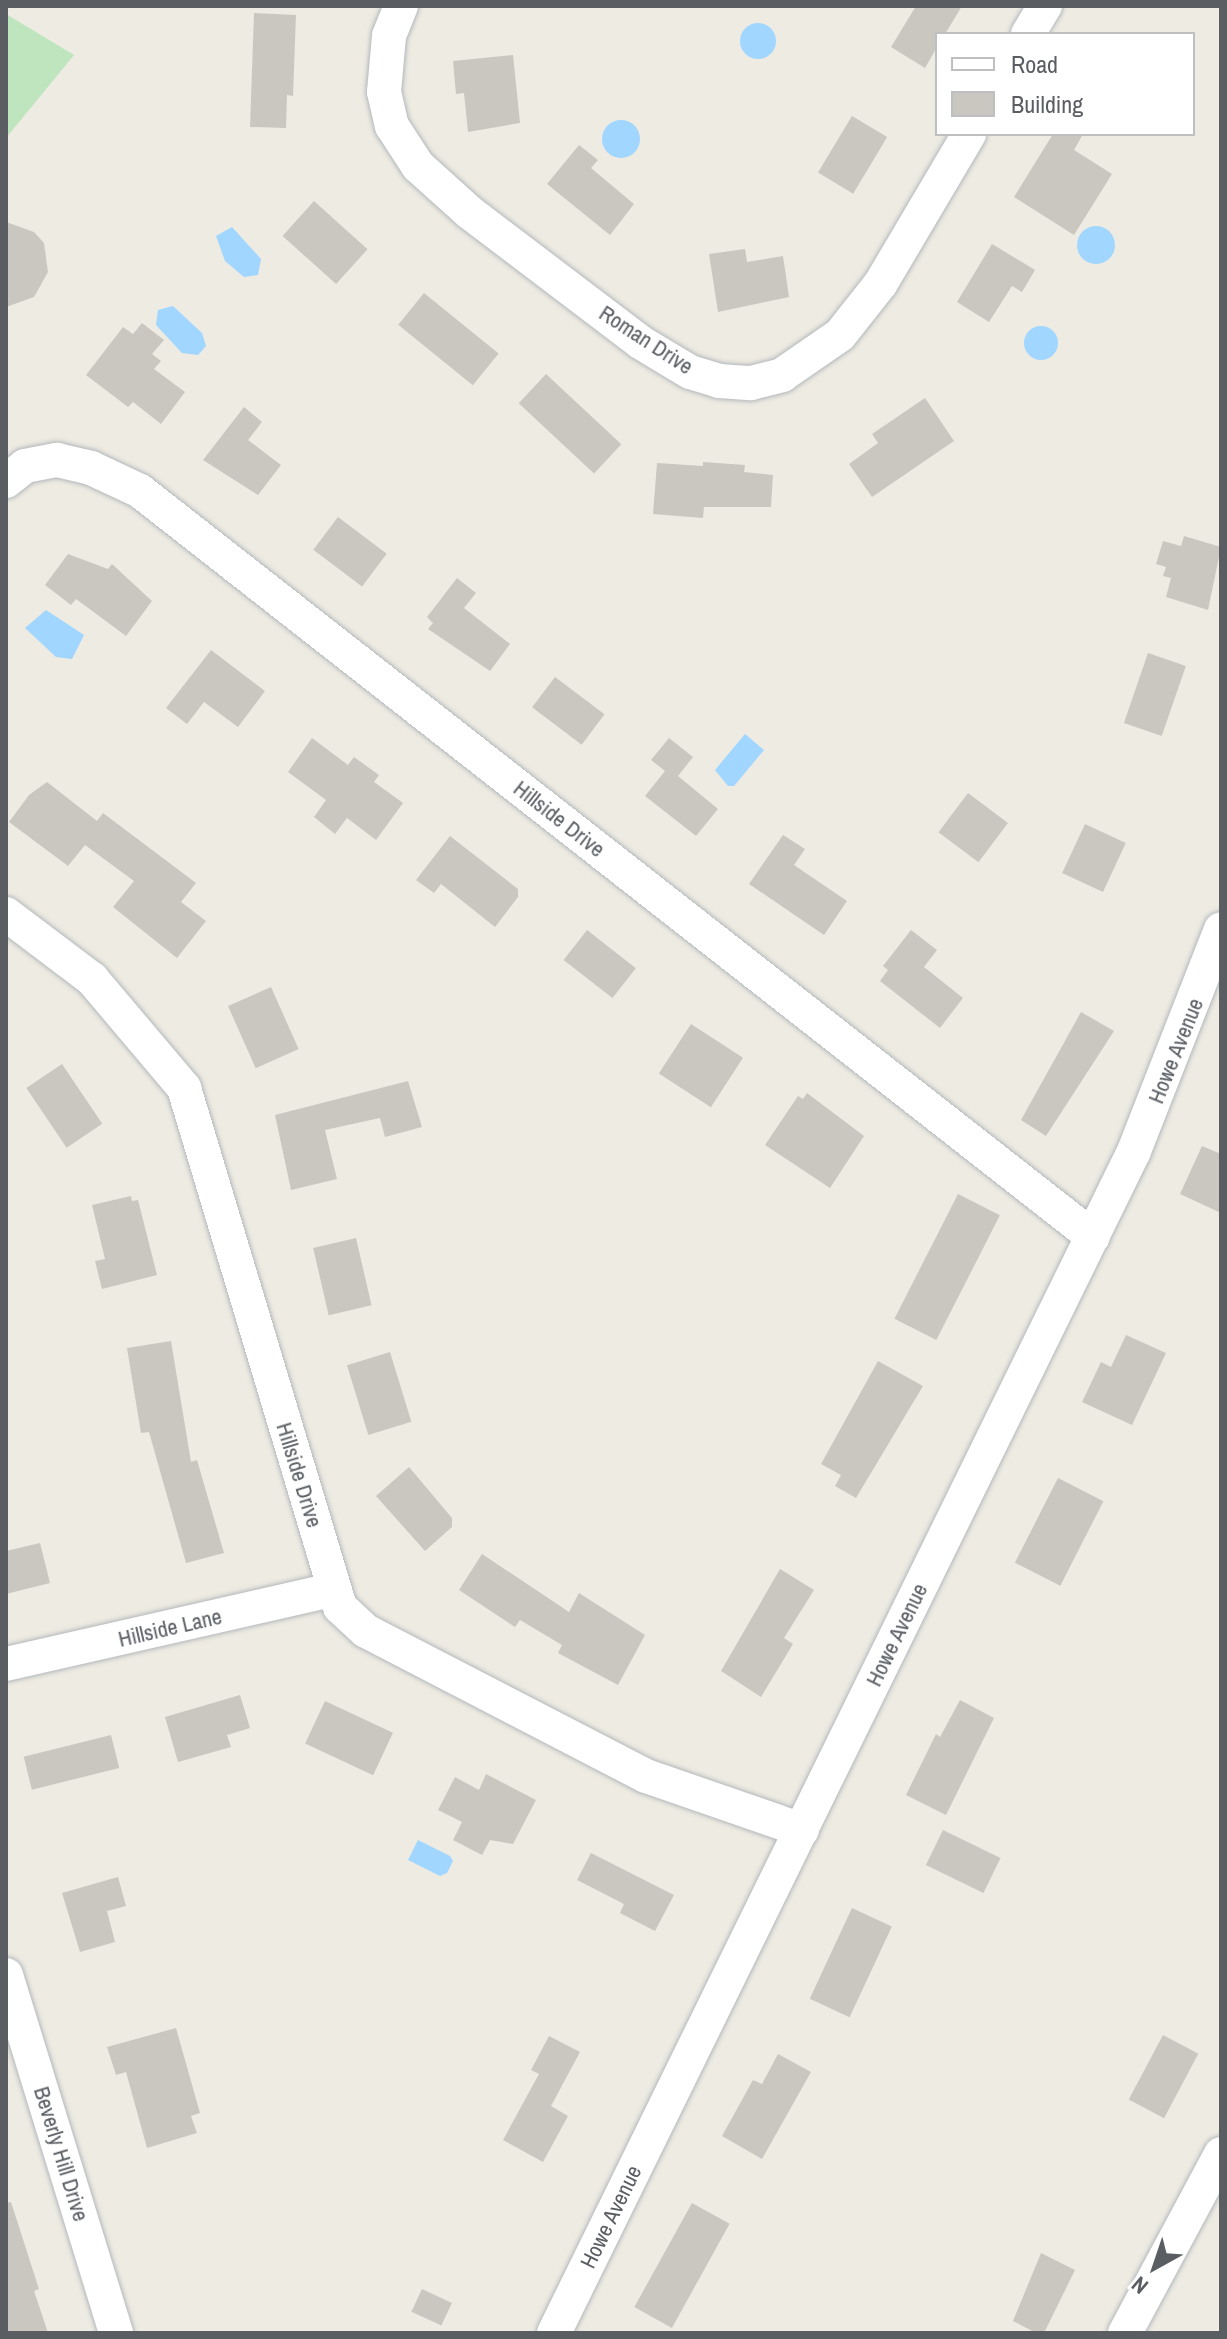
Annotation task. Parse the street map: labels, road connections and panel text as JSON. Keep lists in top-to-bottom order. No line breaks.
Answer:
{"streets":{"street":["Roman Drive","Hillside Drive","Howe Avenue","Hillside Lane","Beverly Hill Drive"]},"crossings":[["Hillside Drive","Howe Avenue"],["Hillside Drive","Hillside Lane"]],"legend":["Road","Building"],"north":"bottom left"}
